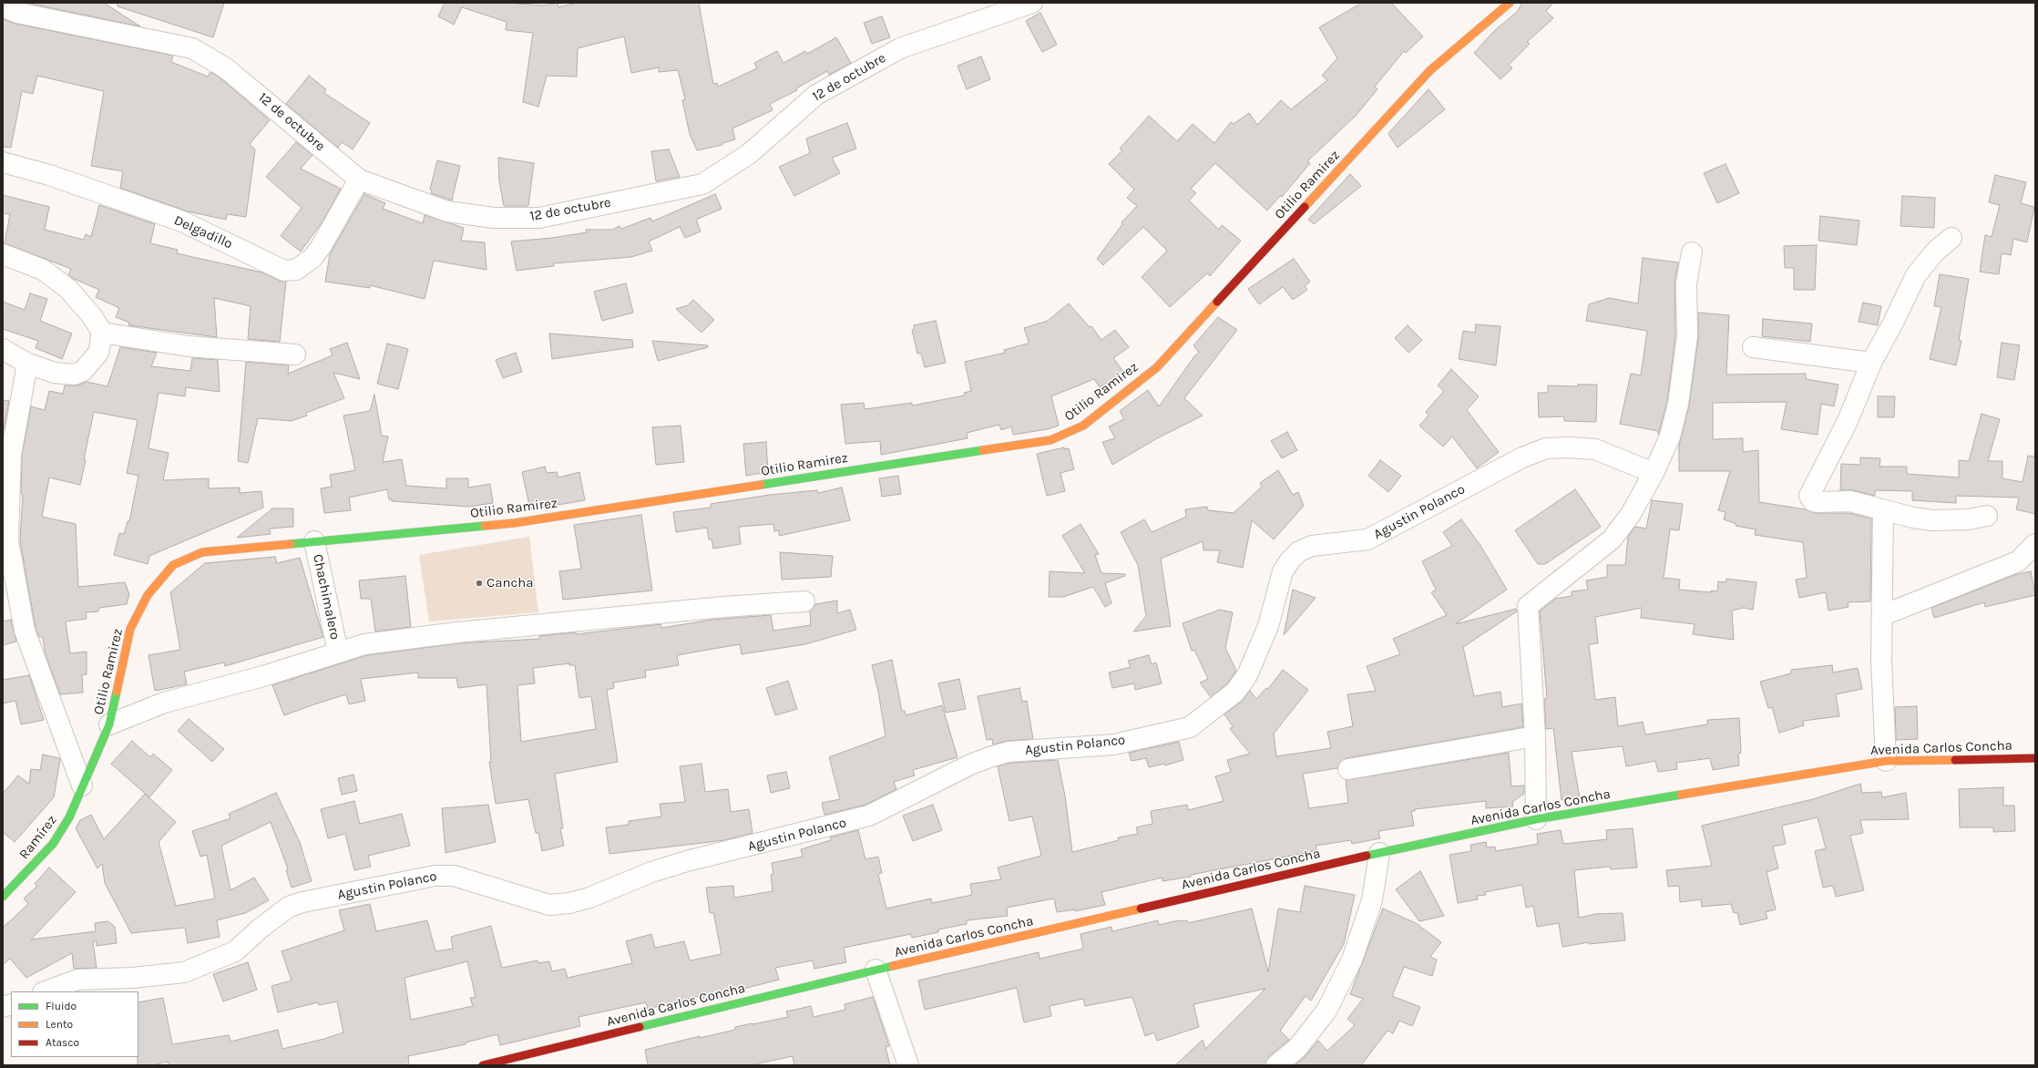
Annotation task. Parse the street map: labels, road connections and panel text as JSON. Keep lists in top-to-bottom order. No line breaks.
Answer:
{"streets":{"street":["12 de octubre","Otilio Ramirez","Delgadillo","Agustin Polanco","Chachimalero","Avenida Carlos Concha","Ramírez"]},"crossings":[["12 de octubre","Delgadillo"],["Otilio Ramirez","Chachimalero"],["Otilio Ramirez","Ramírez"]],"places":["Cancha"],"legend":["Fluido","Lento","Atasco"]}
